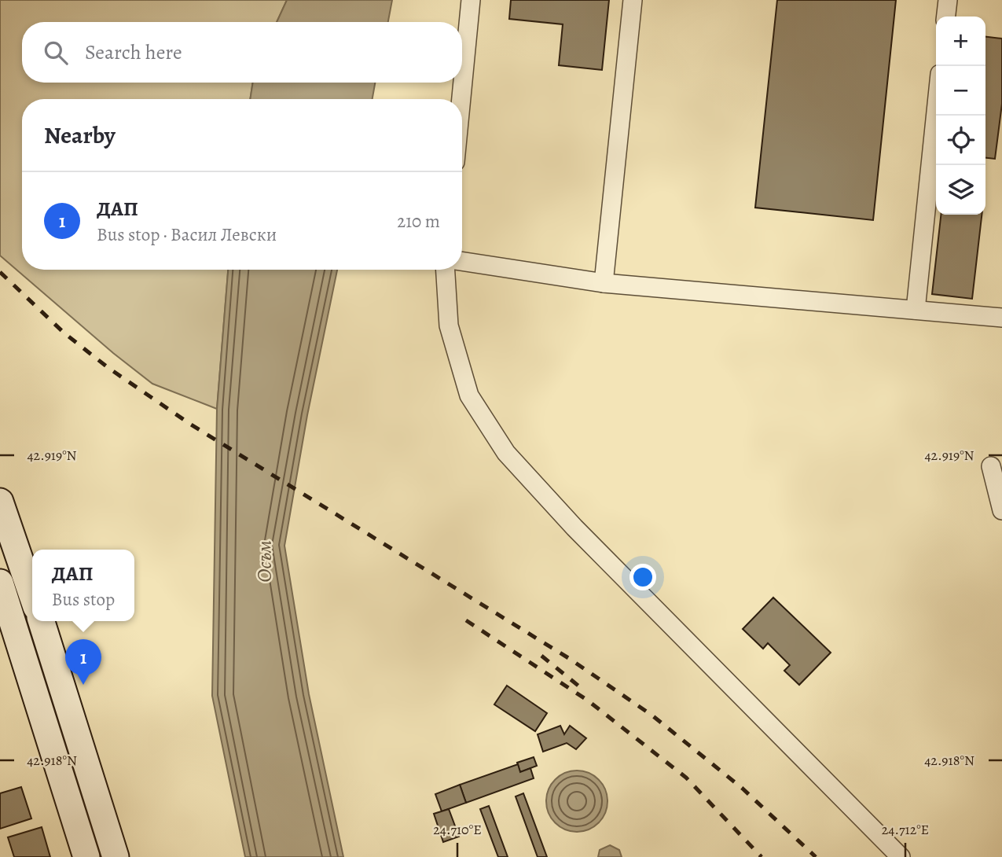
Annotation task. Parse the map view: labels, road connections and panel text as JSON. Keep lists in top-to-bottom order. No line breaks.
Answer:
{"water":["Осъм"],"page":{"map_buttons":["+","−"],"search":"Search here","heading":"Nearby","list":[{"mark":"1","name":"ДАП","note":"Bus stop · Васил Левски","value":"210 m"}],"popup":["ДАП","Bus stop"],"pins":"1"},"coordinates":["42.919°N","42.918°N","24.710°E","24.712°E"]}
